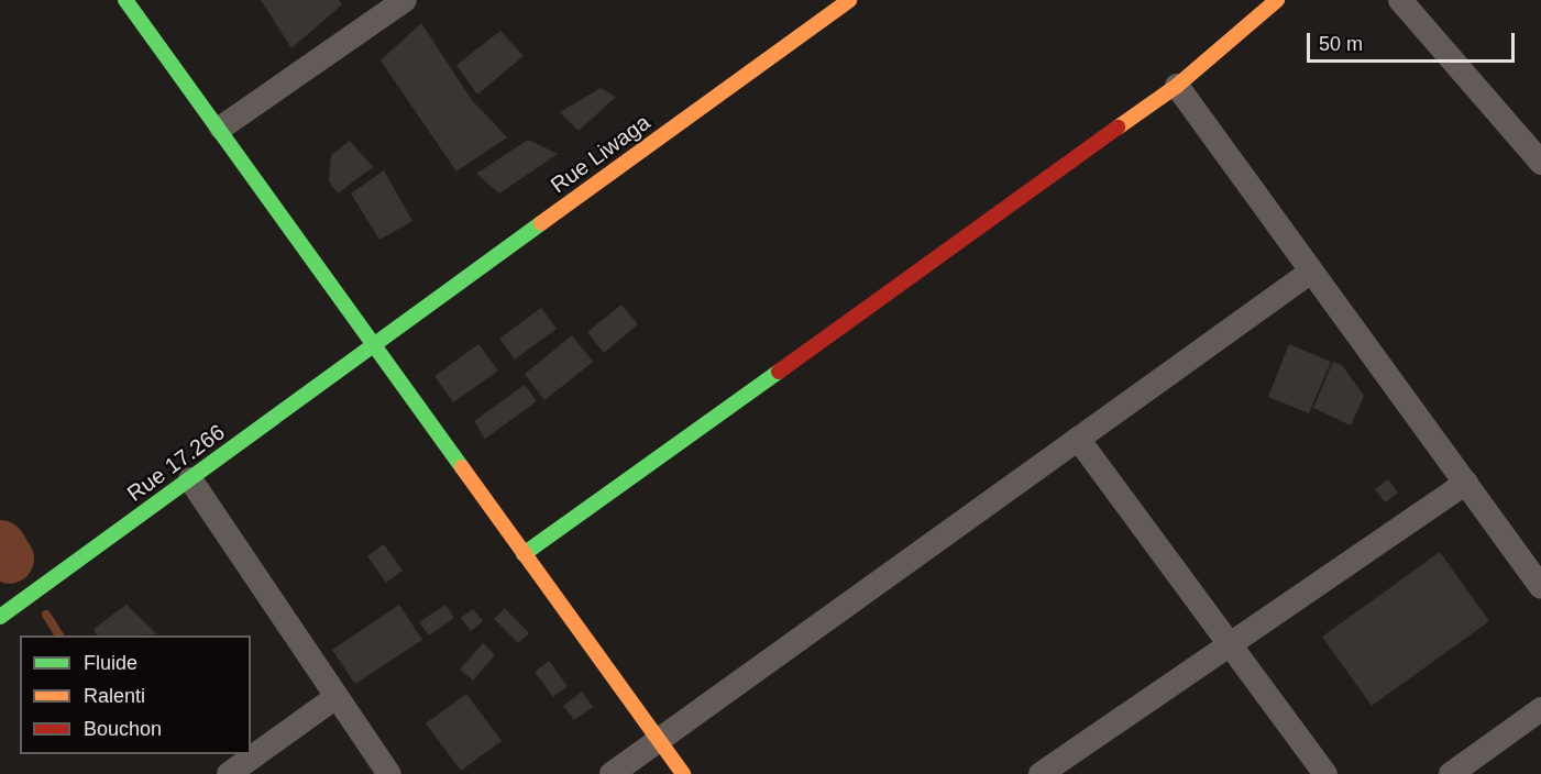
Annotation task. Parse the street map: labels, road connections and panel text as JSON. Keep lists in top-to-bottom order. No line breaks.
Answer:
{"streets":{"street":["Rue Liwaga","Rue 17.266"]},"crossings":[["Rue Liwaga","Rue 17.266"]],"legend":["Fluide","Ralenti","Bouchon"],"scale_bar":"50 m"}
